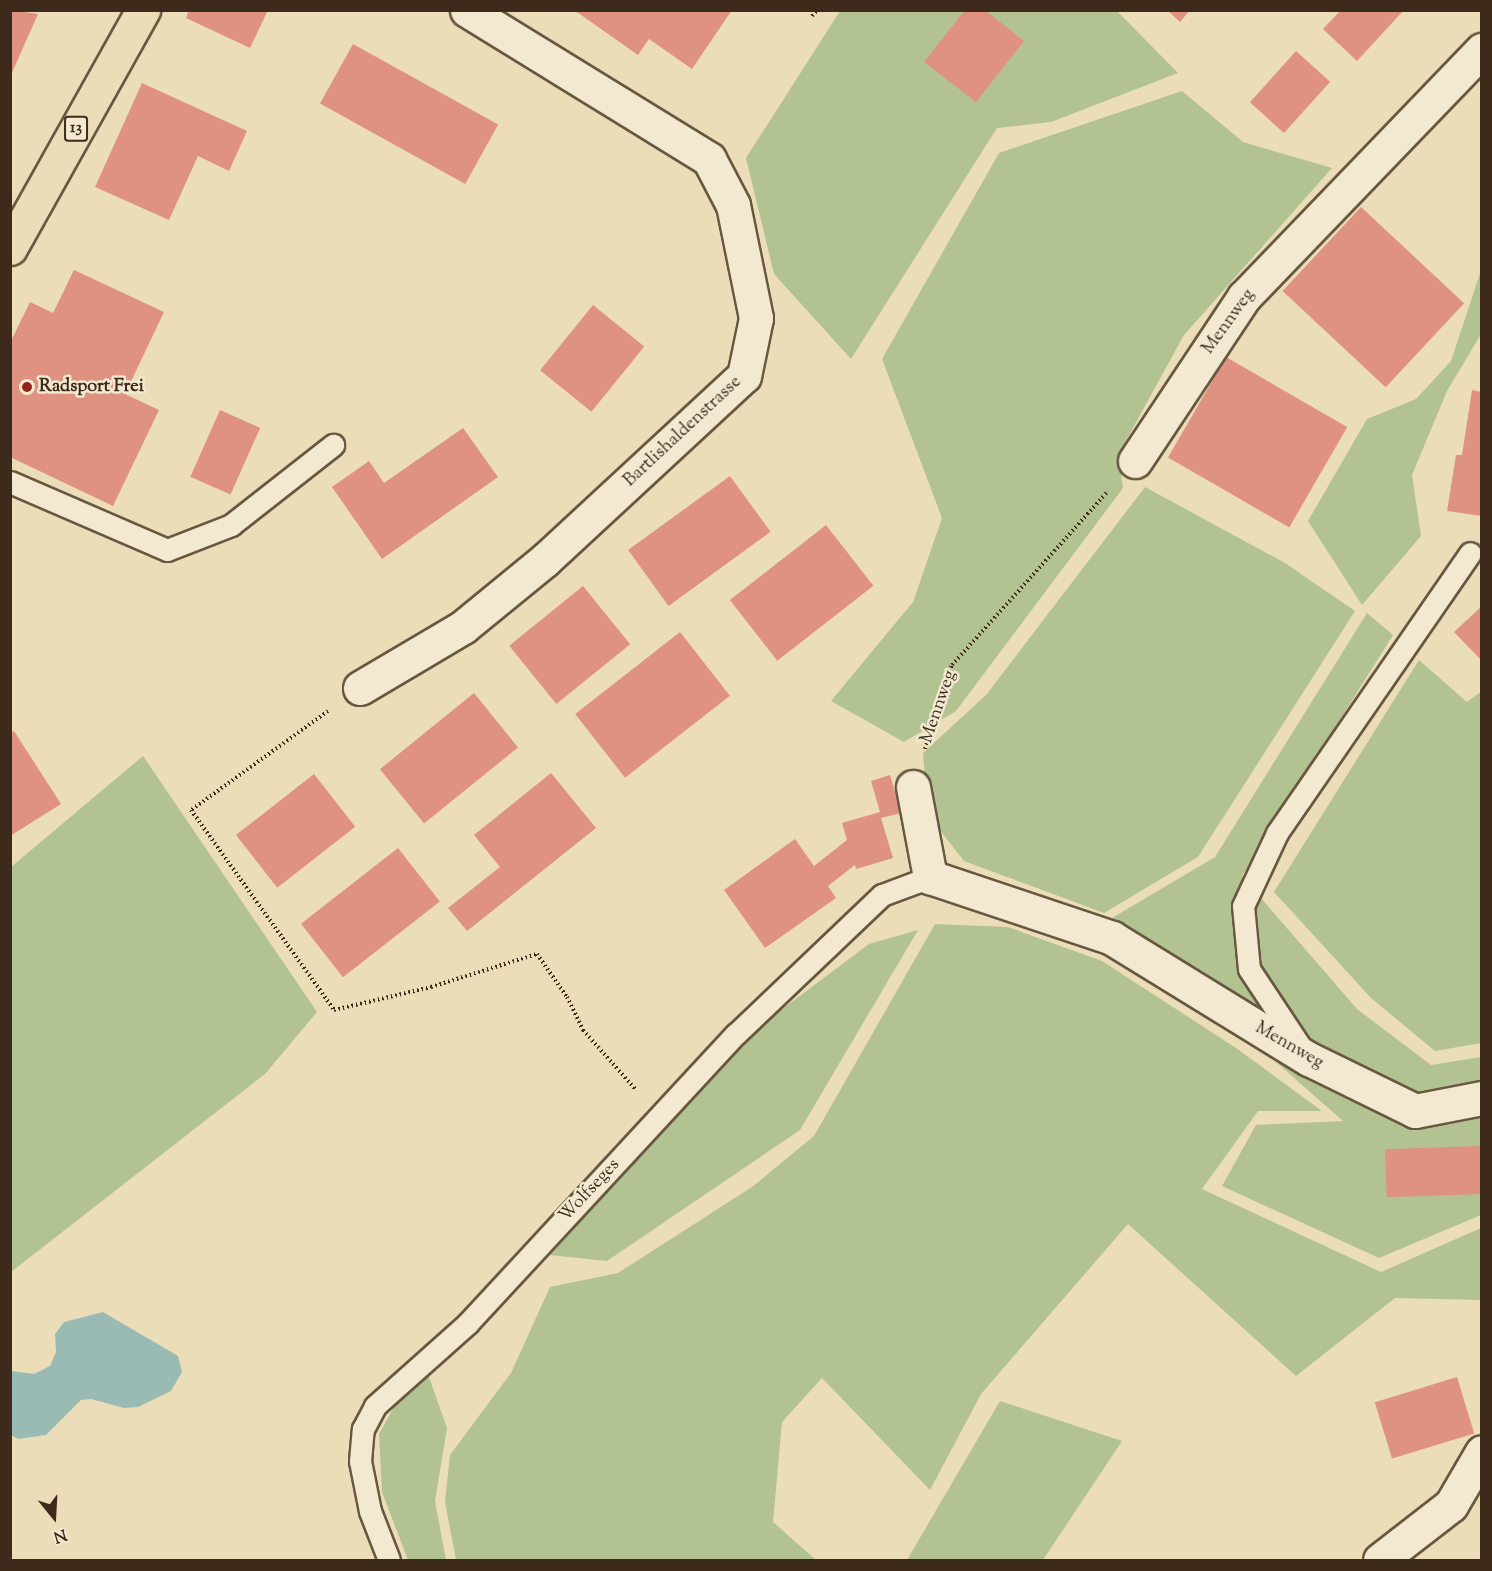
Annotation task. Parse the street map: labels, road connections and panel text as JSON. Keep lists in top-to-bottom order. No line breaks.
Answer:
{"streets":{"main road":["13"],"street":["Mennweg","Bartlishaldenstrasse"],"lane":["Wolfseges"]},"crossings":[["Mennweg","Wolfseges"]],"places":["Radsport Frei"],"north":"bottom"}
